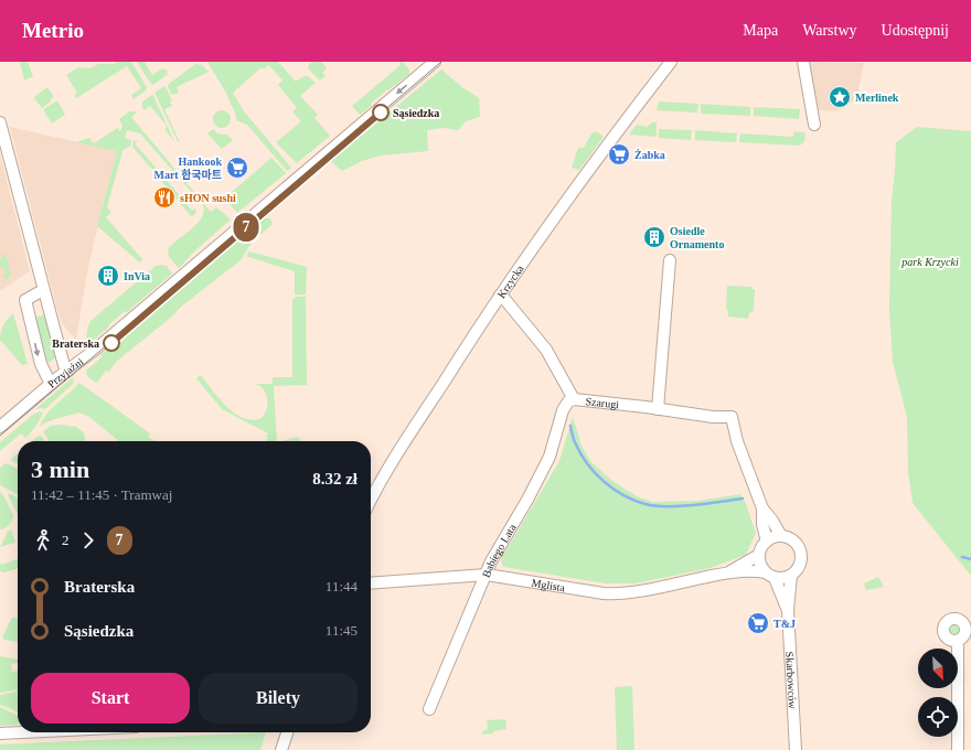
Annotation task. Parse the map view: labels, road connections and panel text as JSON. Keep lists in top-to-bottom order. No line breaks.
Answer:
{"streets":{"street":["Krzycka","Przyjaźni","Szarugi","Babiego Lata","Mglista","Skarbowców"]},"crossings":[["Krzycka","Szarugi"],["Szarugi","Babiego Lata"],["Babiego Lata","Mglista"],["Mglista","Skarbowców"]],"one_way":["Przyjaźni"],"parks":["park Krzycki"],"places":{"place":["Merlinek"],"other":["Sąsiedzka","Braterska"],"supermarket":["Żabka","Hankook Mart 한국마트","T&J"],"restaurant":["sHON sushi"],"building":["Osiedle Ornamento","InVia"]},"lines":["tram line 7"],"north":"bottom right","page":{"header":"Metrio","nav":["Mapa","Warstwy","Udostępnij"],"on_map":"7","heading":["3 min","11:42 – 11:45 · Tramwaj","8.32 zł"],"legs":["2","7"],"list":[{"name":"Braterska","value":"11:44"},{"name":"Sąsiedzka","value":"11:45"}],"buttons":["Start","Bilety"]}}
